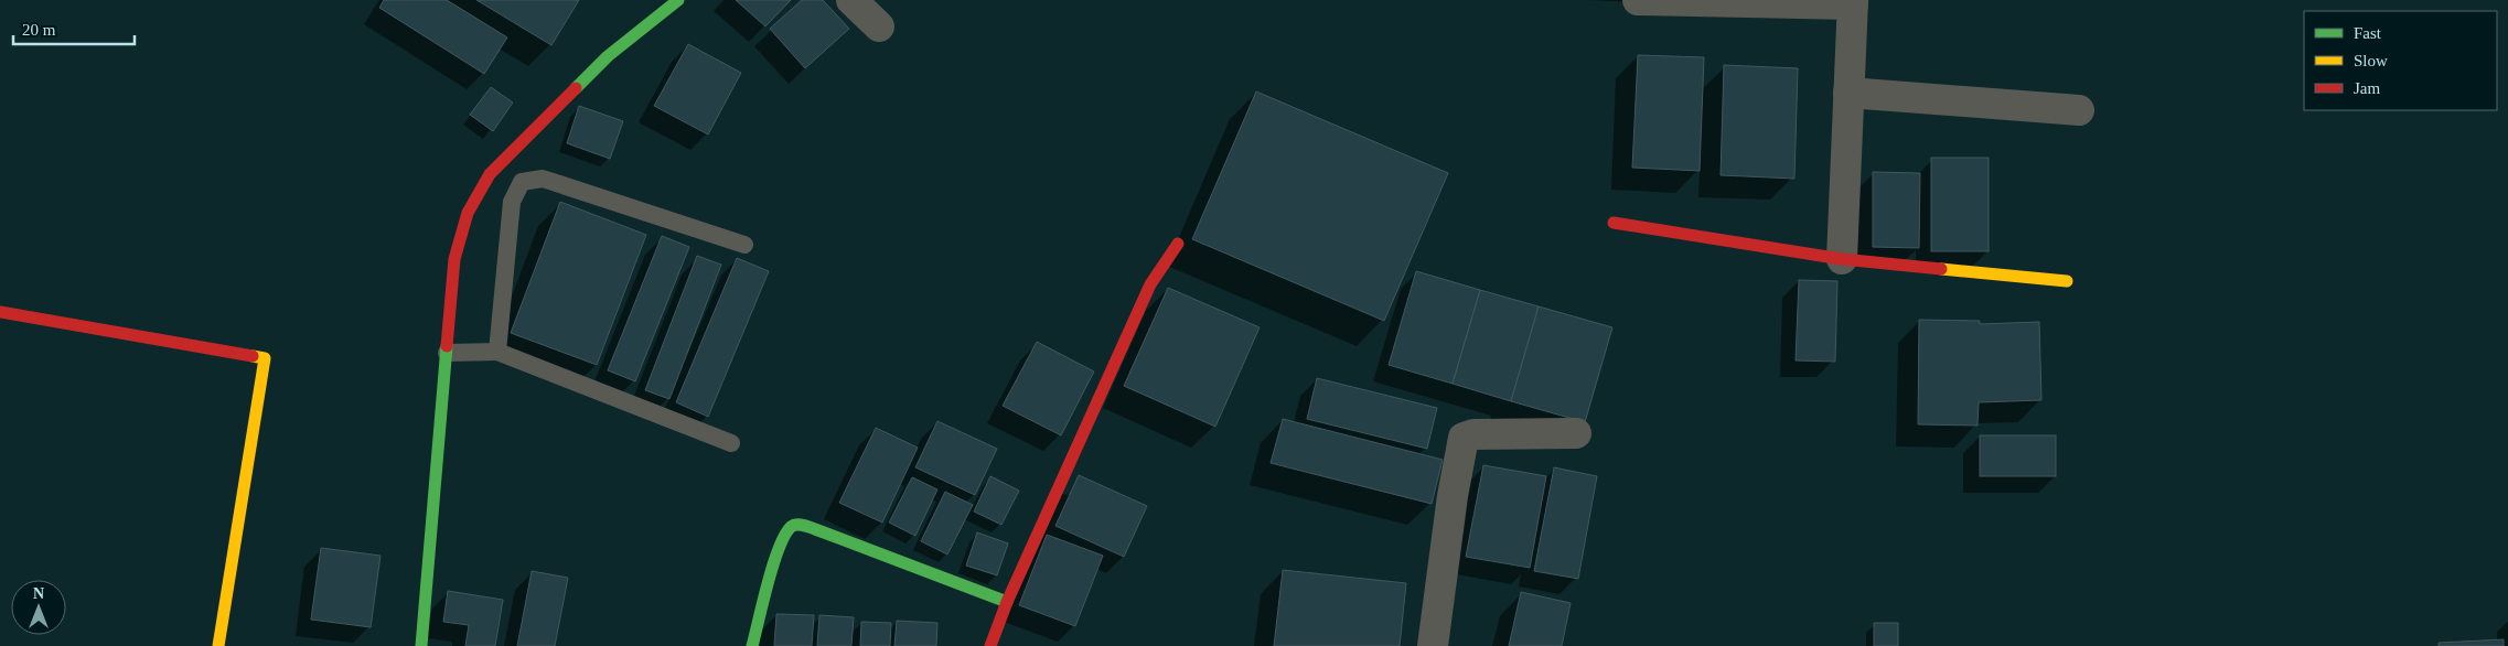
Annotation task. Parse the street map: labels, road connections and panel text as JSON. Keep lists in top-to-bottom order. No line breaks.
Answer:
{"legend":["Fast","Slow","Jam"],"scale_bar":"20 m","north":"top"}
